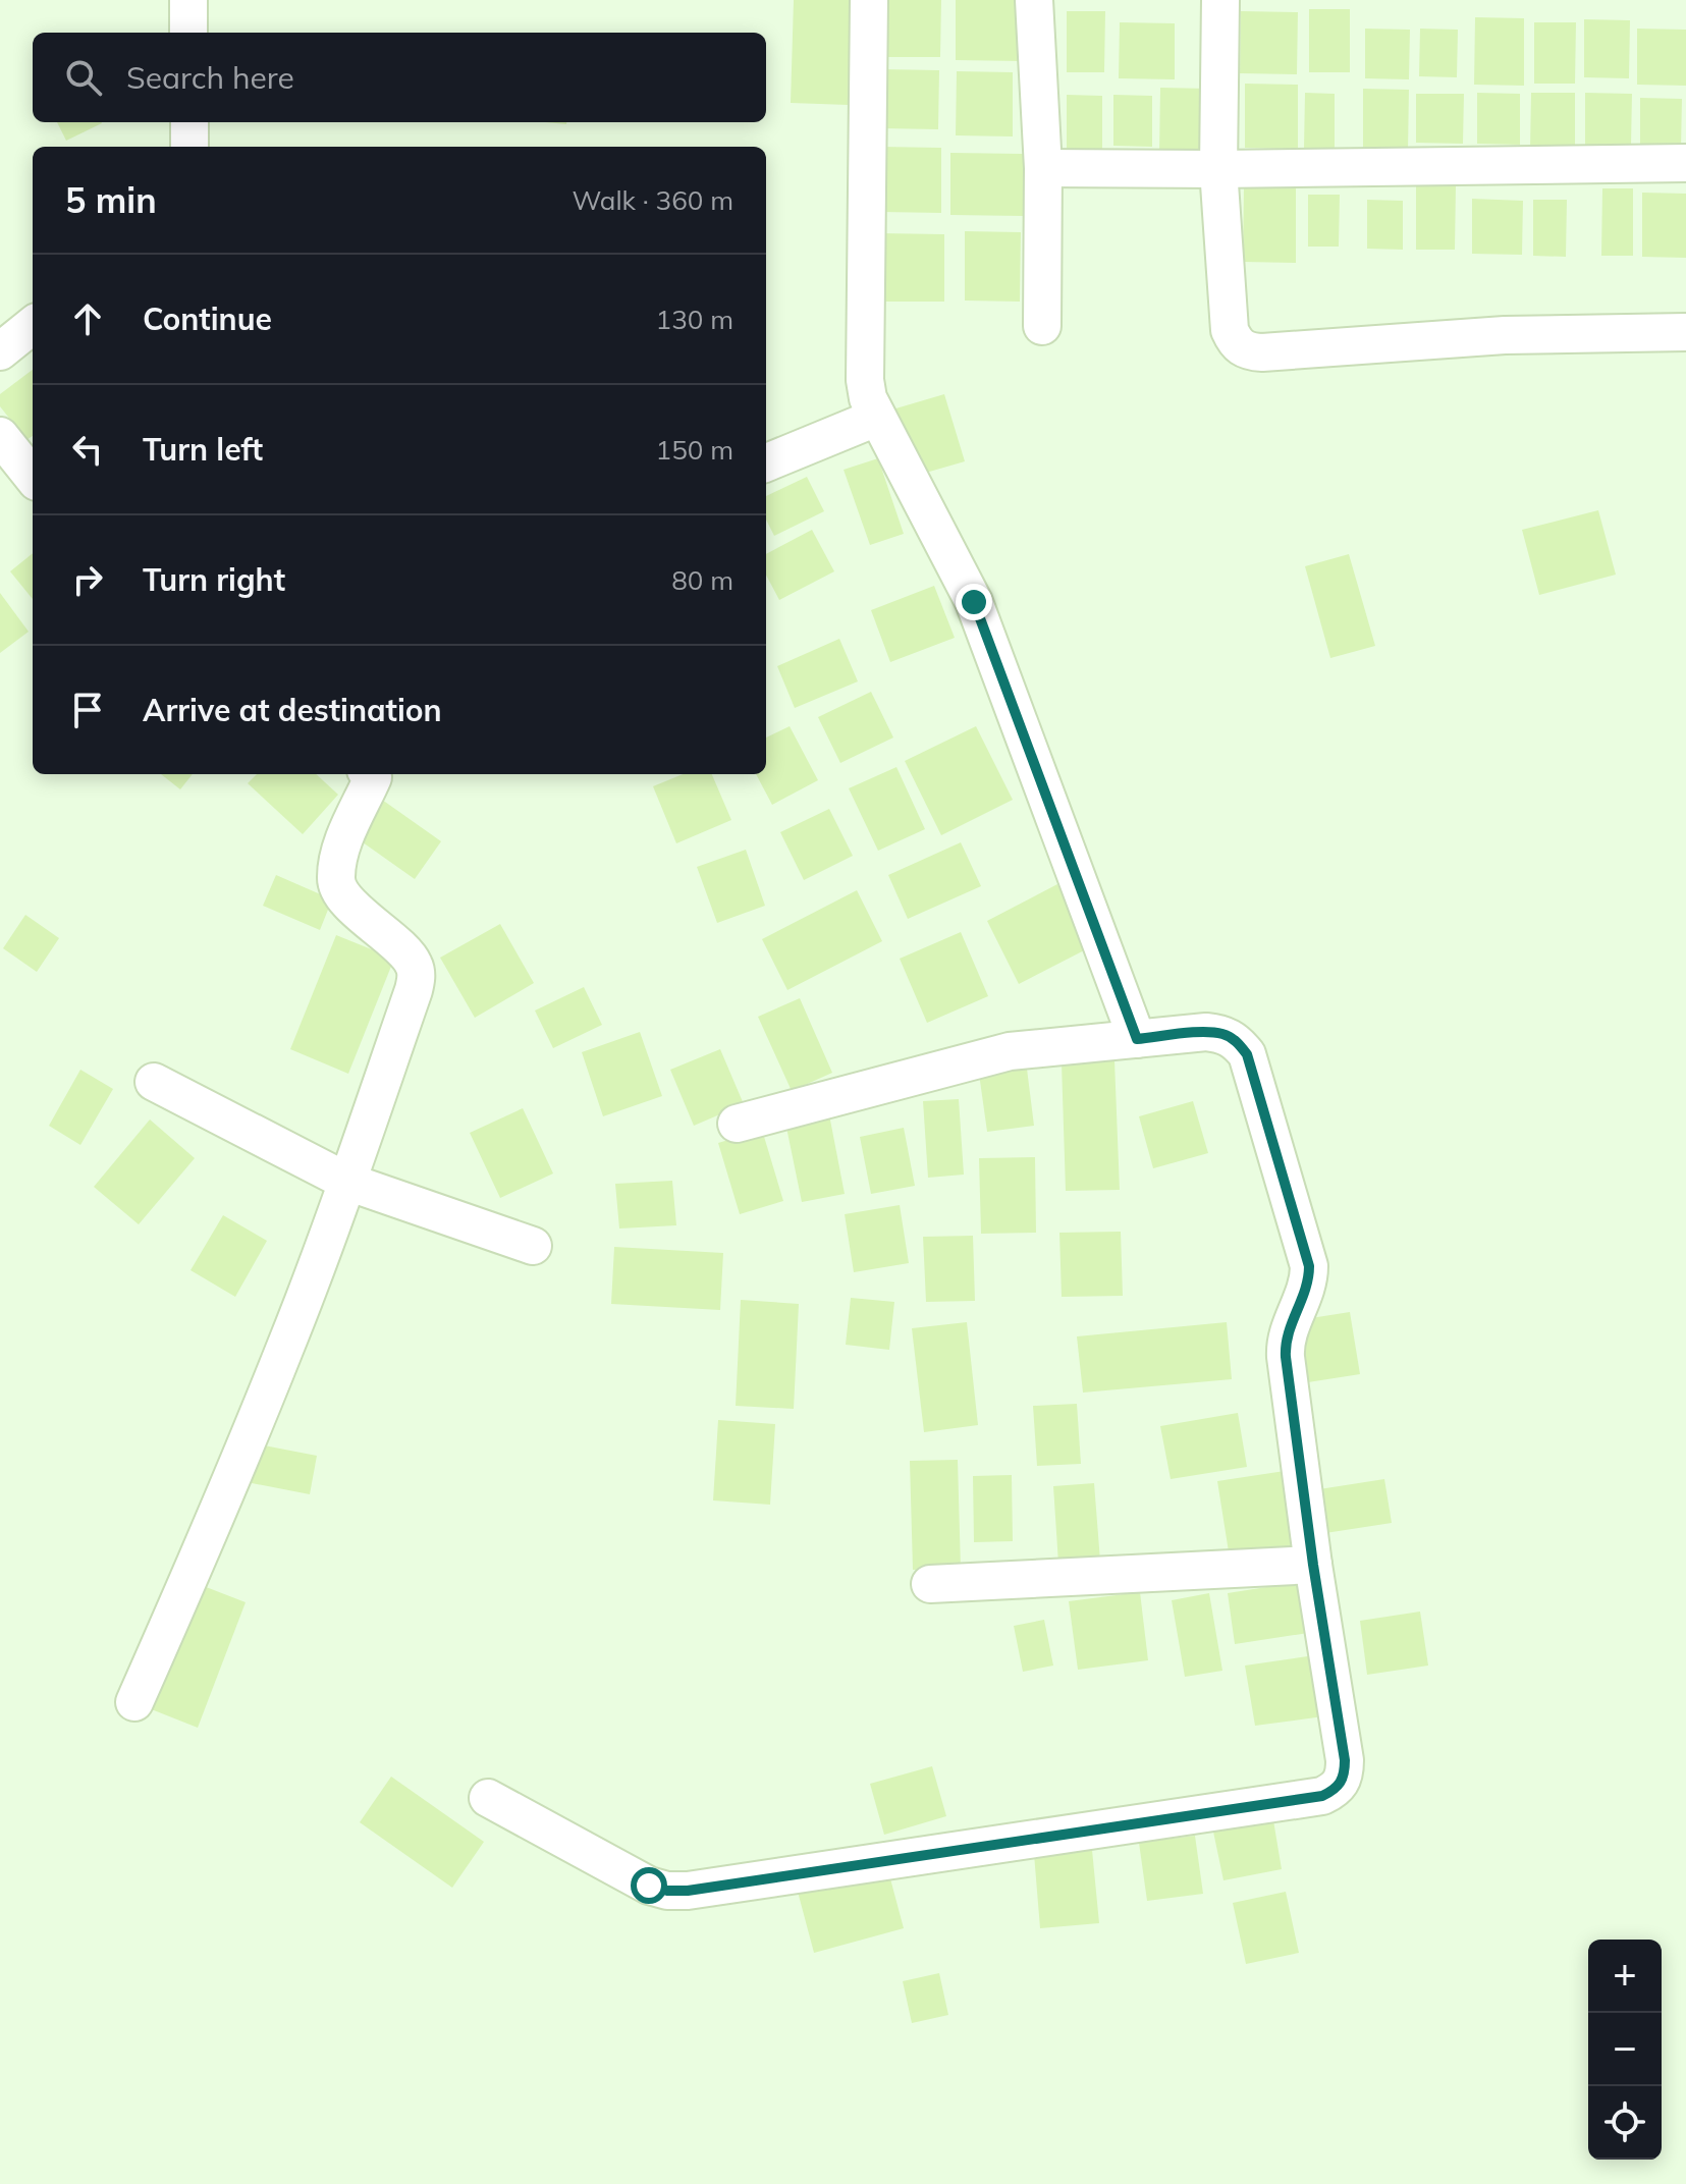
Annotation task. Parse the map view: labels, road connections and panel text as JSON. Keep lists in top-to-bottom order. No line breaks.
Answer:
{"page":{"search":"Search here","heading":["5 min","Walk · 360 m"],"list":[["Continue","130 m"],["Turn left","150 m"],["Turn right","80 m"],"Arrive at destination"],"map_buttons":["+","−"]}}
